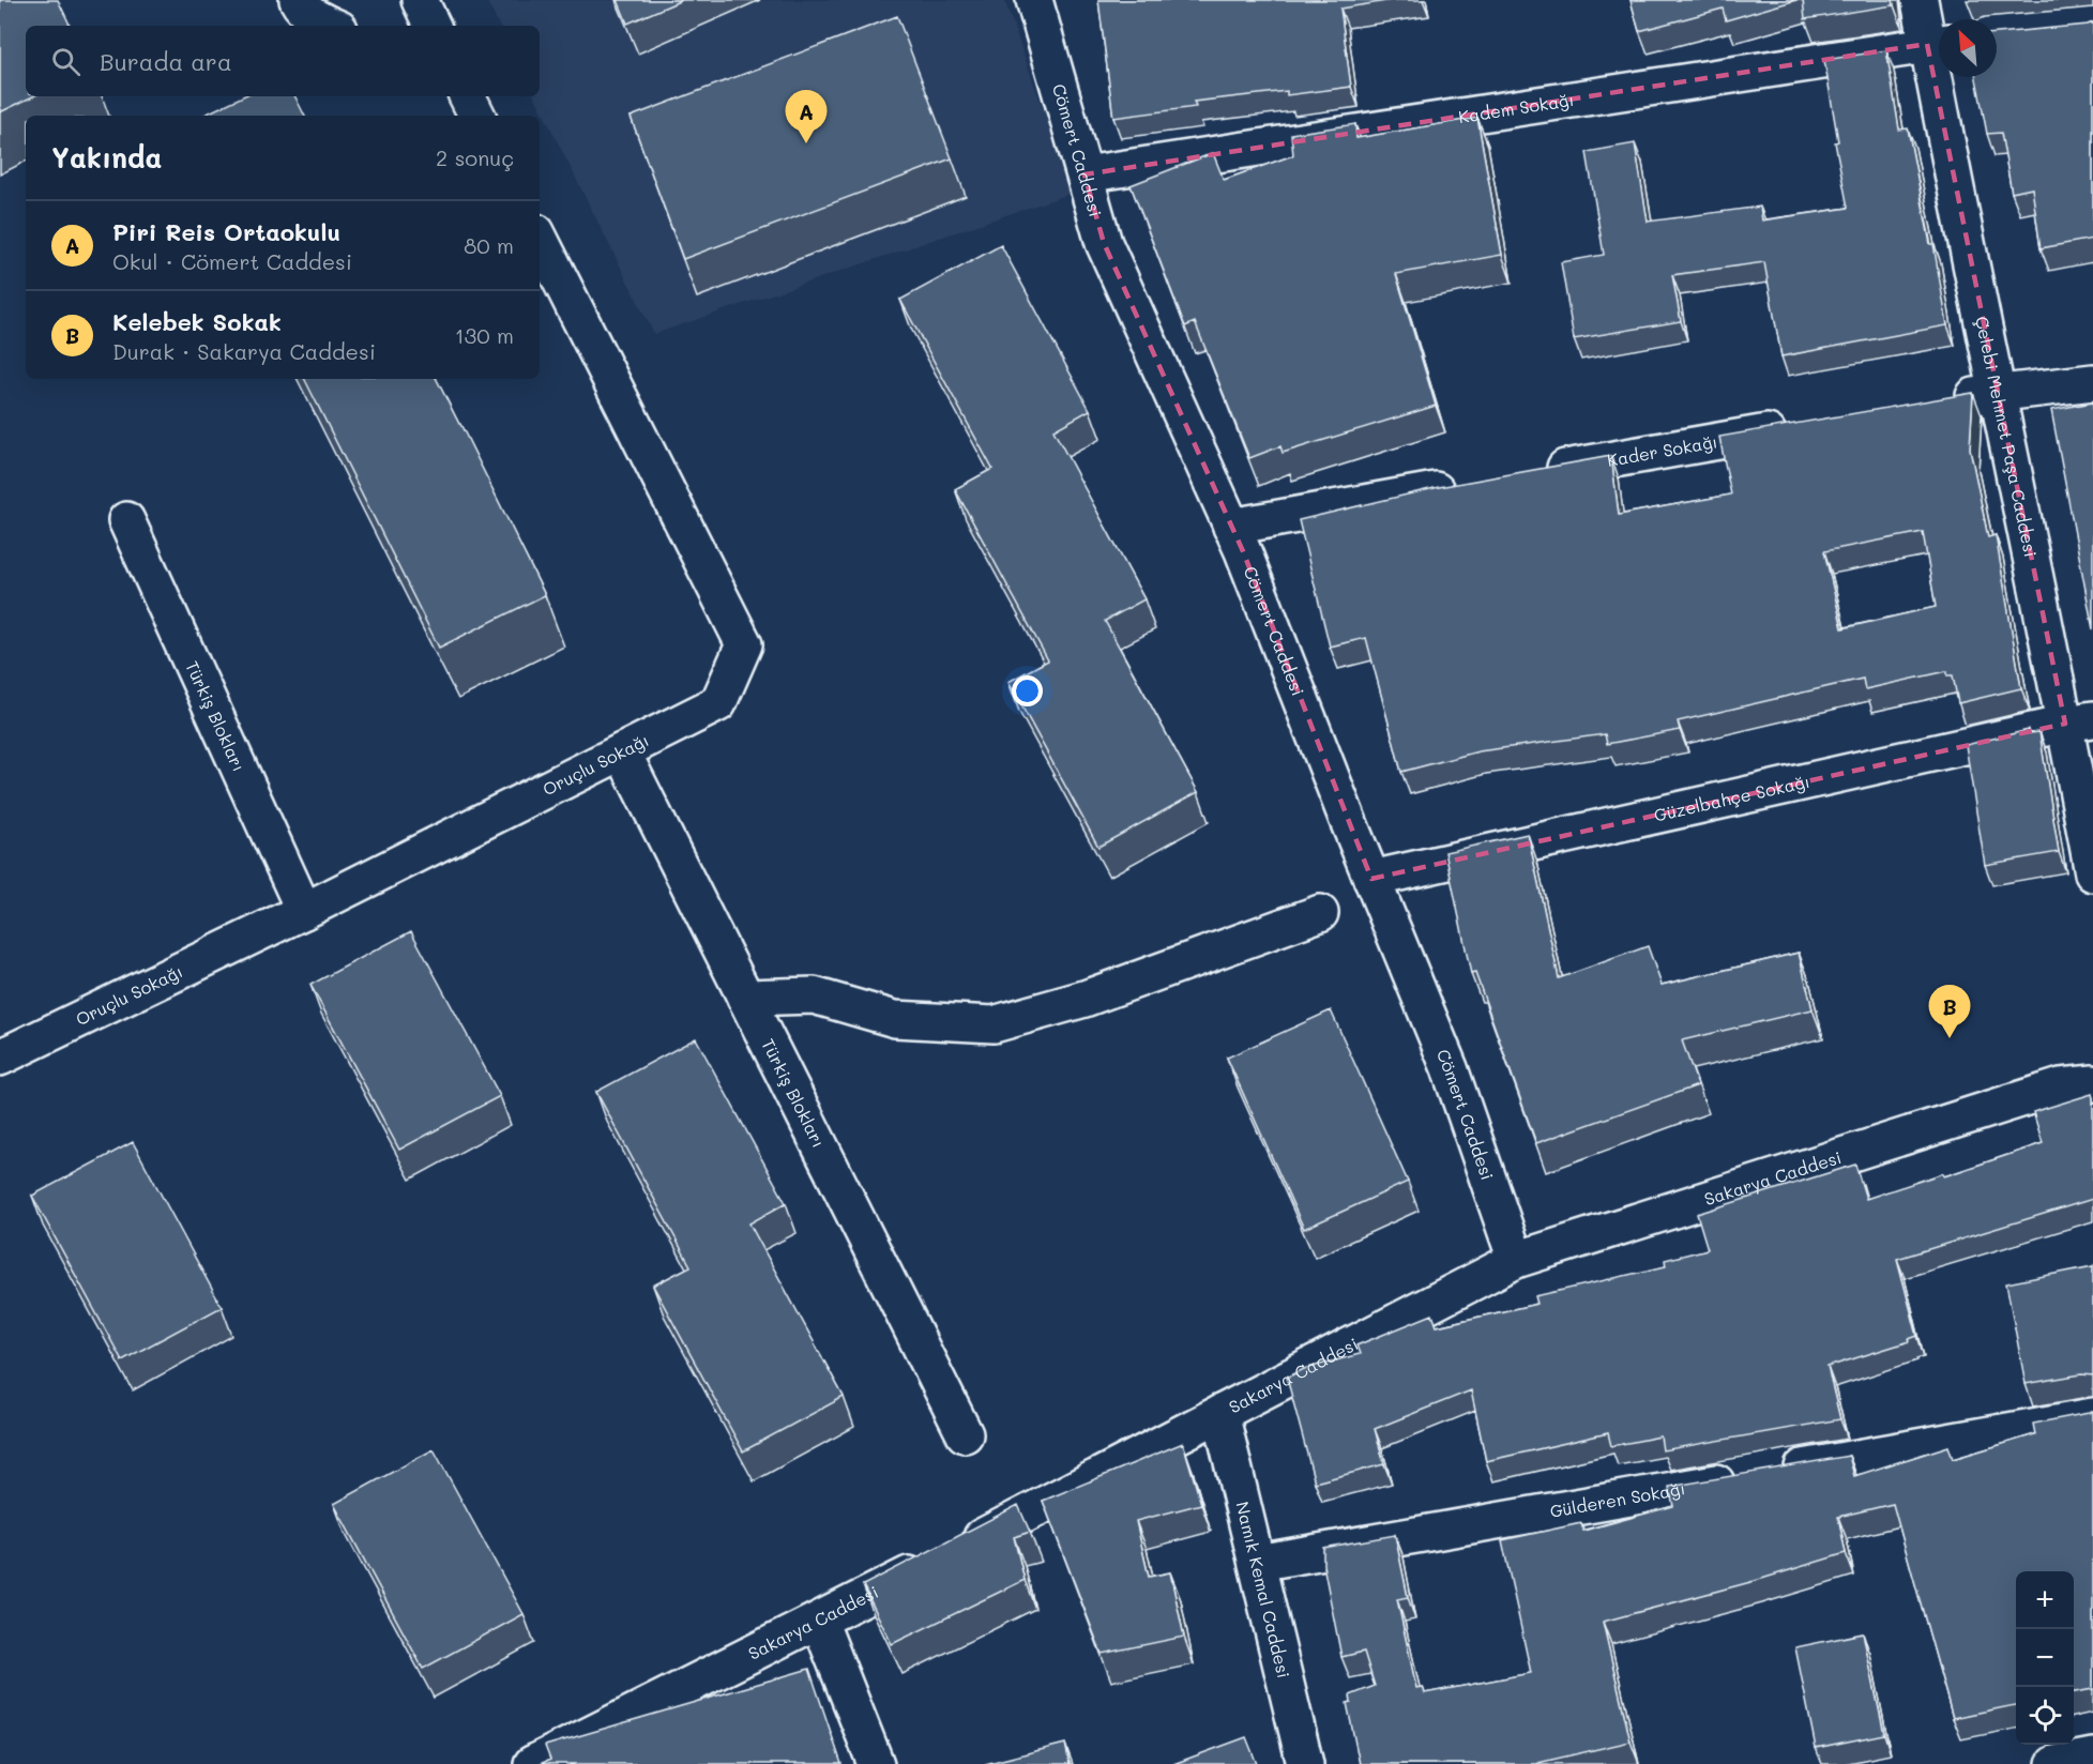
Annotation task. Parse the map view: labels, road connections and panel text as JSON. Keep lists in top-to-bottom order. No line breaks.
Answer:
{"streets":{"street":["Kadem Sokağı","Cömert Caddesi","Çelebi Mehmet Paşa Caddesi","Kader Sokağı","Türkiş Blokları","Oruçlu Sokağı","Güzelbahçe Sokağı","Sakarya Caddesi","Gülderen Sokağı","Namık Kemal Caddesi"]},"crossings":[["Kadem Sokağı","Cömert Caddesi"],["Kadem Sokağı","Çelebi Mehmet Paşa Caddesi"],["Cömert Caddesi","Güzelbahçe Sokağı"],["Cömert Caddesi","Sakarya Caddesi"],["Çelebi Mehmet Paşa Caddesi","Güzelbahçe Sokağı"],["Türkiş Blokları","Oruçlu Sokağı"],["Sakarya Caddesi","Namık Kemal Caddesi"],["Gülderen Sokağı","Namık Kemal Caddesi"]],"north":"top left","page":{"search":"Burada ara","pins":["A","B"],"heading":["Yakında","2 sonuç"],"list":[{"mark":"A","name":"Piri Reis Ortaokulu","note":"Okul · Cömert Caddesi","value":"80 m"},{"mark":"B","name":"Kelebek Sokak","note":"Durak · Sakarya Caddesi","value":"130 m"}],"map_buttons":["+","−"]}}
